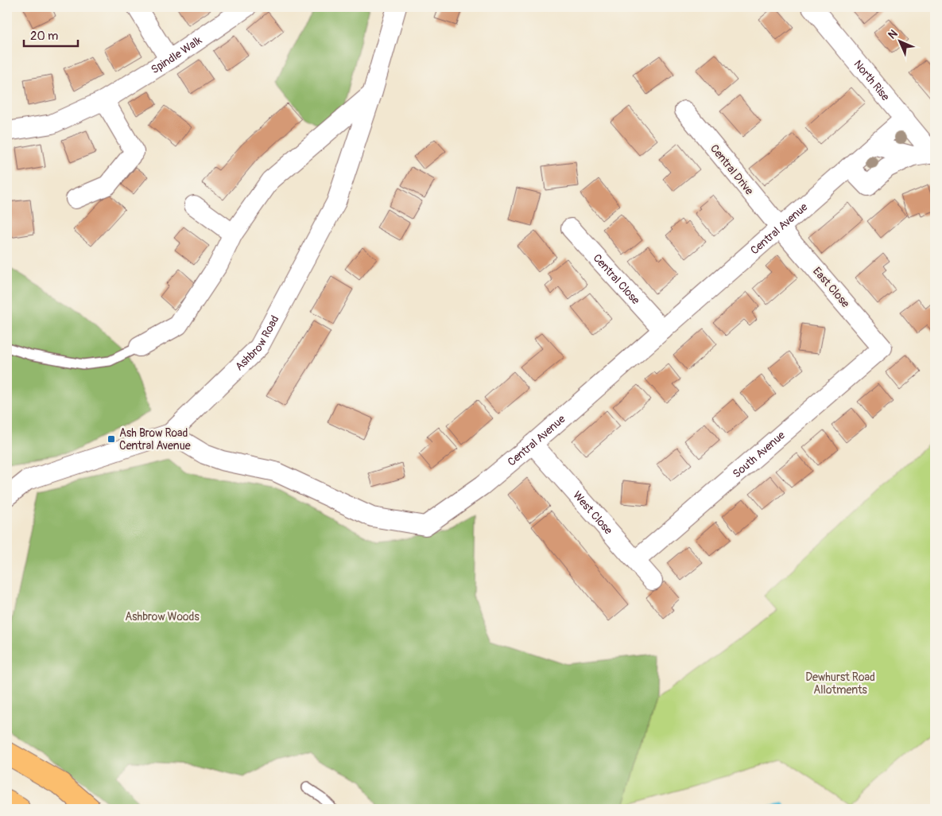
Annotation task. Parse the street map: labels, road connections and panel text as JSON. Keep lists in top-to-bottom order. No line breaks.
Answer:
{"streets":{"street":["Spindle Walk","North Rise","Central Drive","Central Avenue","Central Close","East Close","Ashbrow Road","South Avenue","West Close"]},"crossings":[["North Rise","Central Avenue"],["Central Drive","Central Avenue"],["Central Drive","East Close"],["Central Avenue","Central Close"],["Central Avenue","East Close"],["Central Avenue","Ashbrow Road"],["Central Avenue","West Close"],["East Close","South Avenue"],["South Avenue","West Close"]],"parks":["Ashbrow Woods","Dewhurst Road Allotments"],"places":{"transit":["Ash Brow Road Central Avenue"]},"scale_bar":"20 m","north":"top left"}
